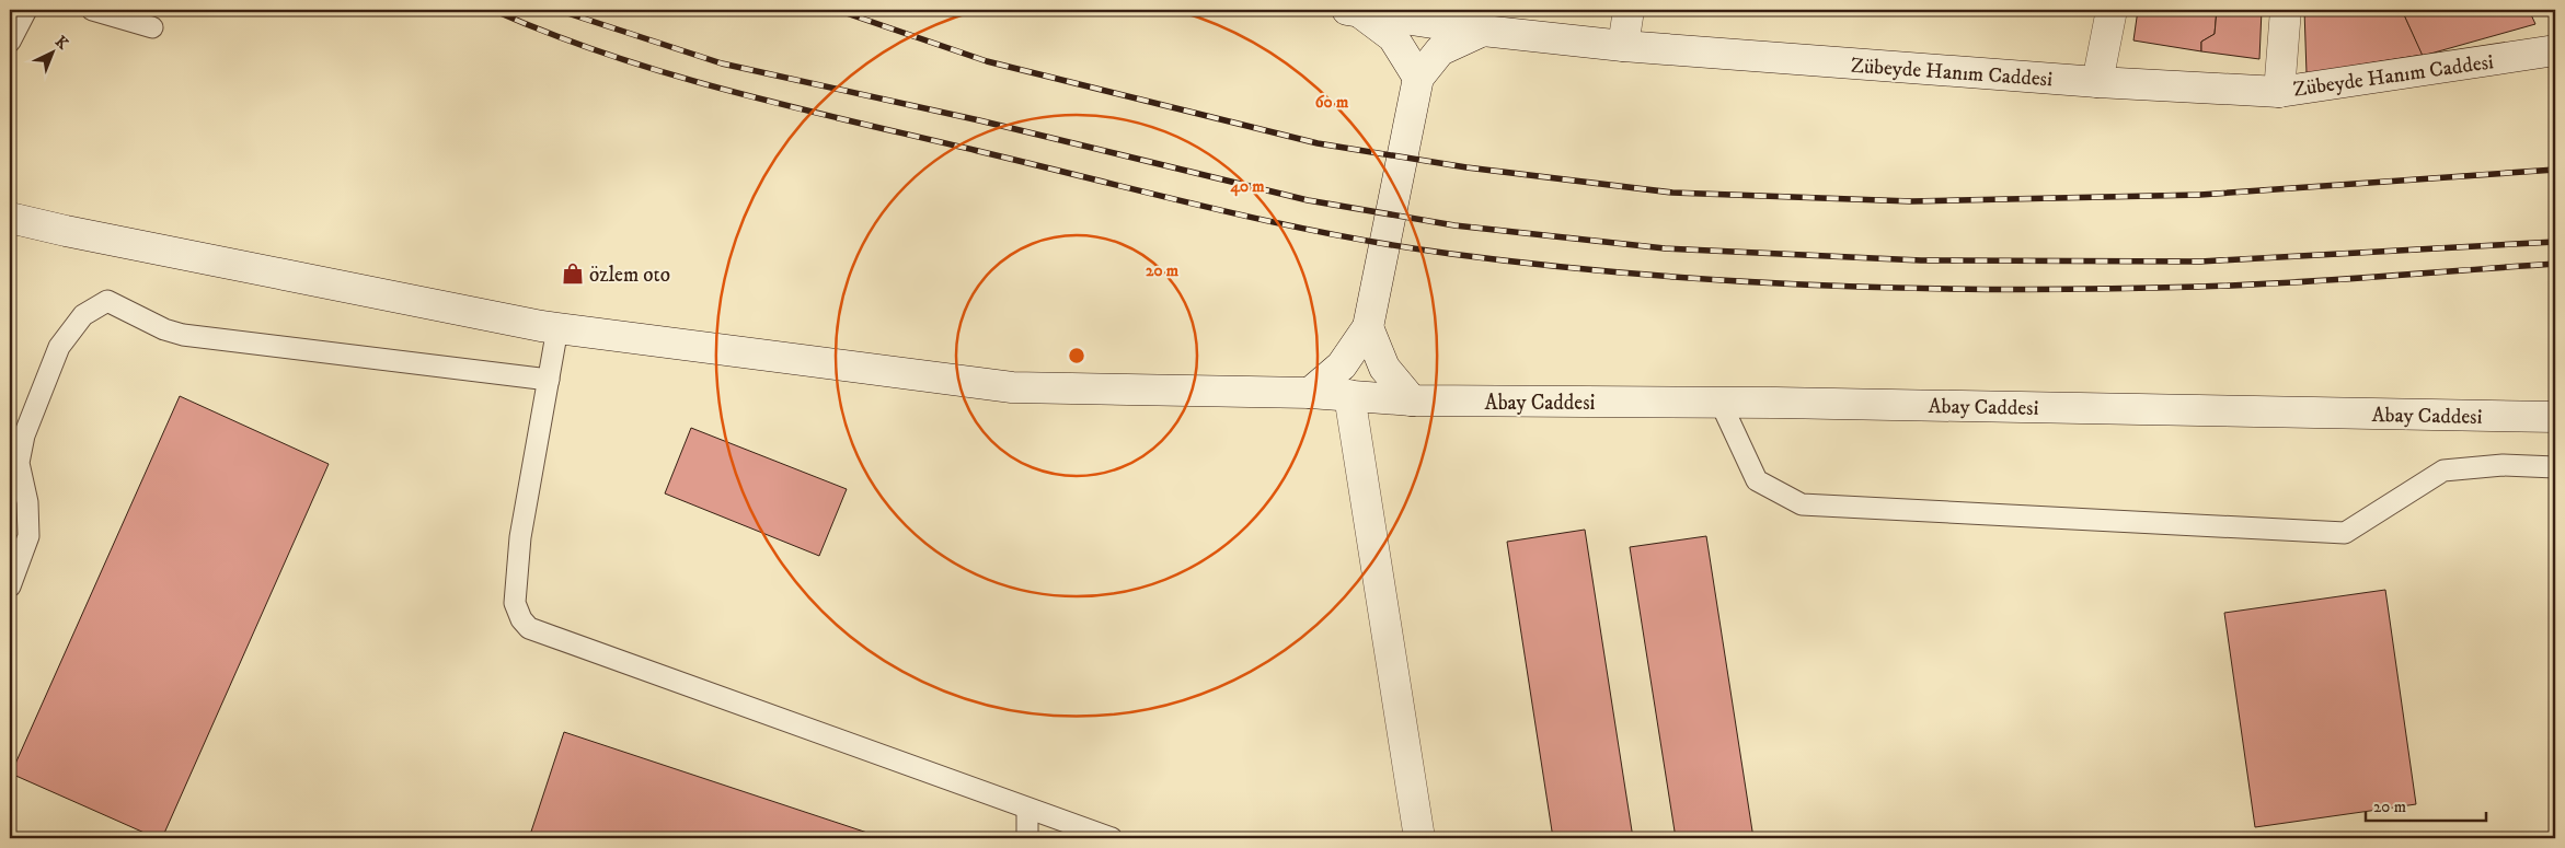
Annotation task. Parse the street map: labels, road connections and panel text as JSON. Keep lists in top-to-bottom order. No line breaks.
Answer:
{"streets":{"main road":["Zübeyde Hanım Caddesi","Abay Caddesi"]},"places":{"shop":["özlem oto"]},"scale_bar":"20 m","north":"top right","rings":["60 m","40 m","20 m"]}
